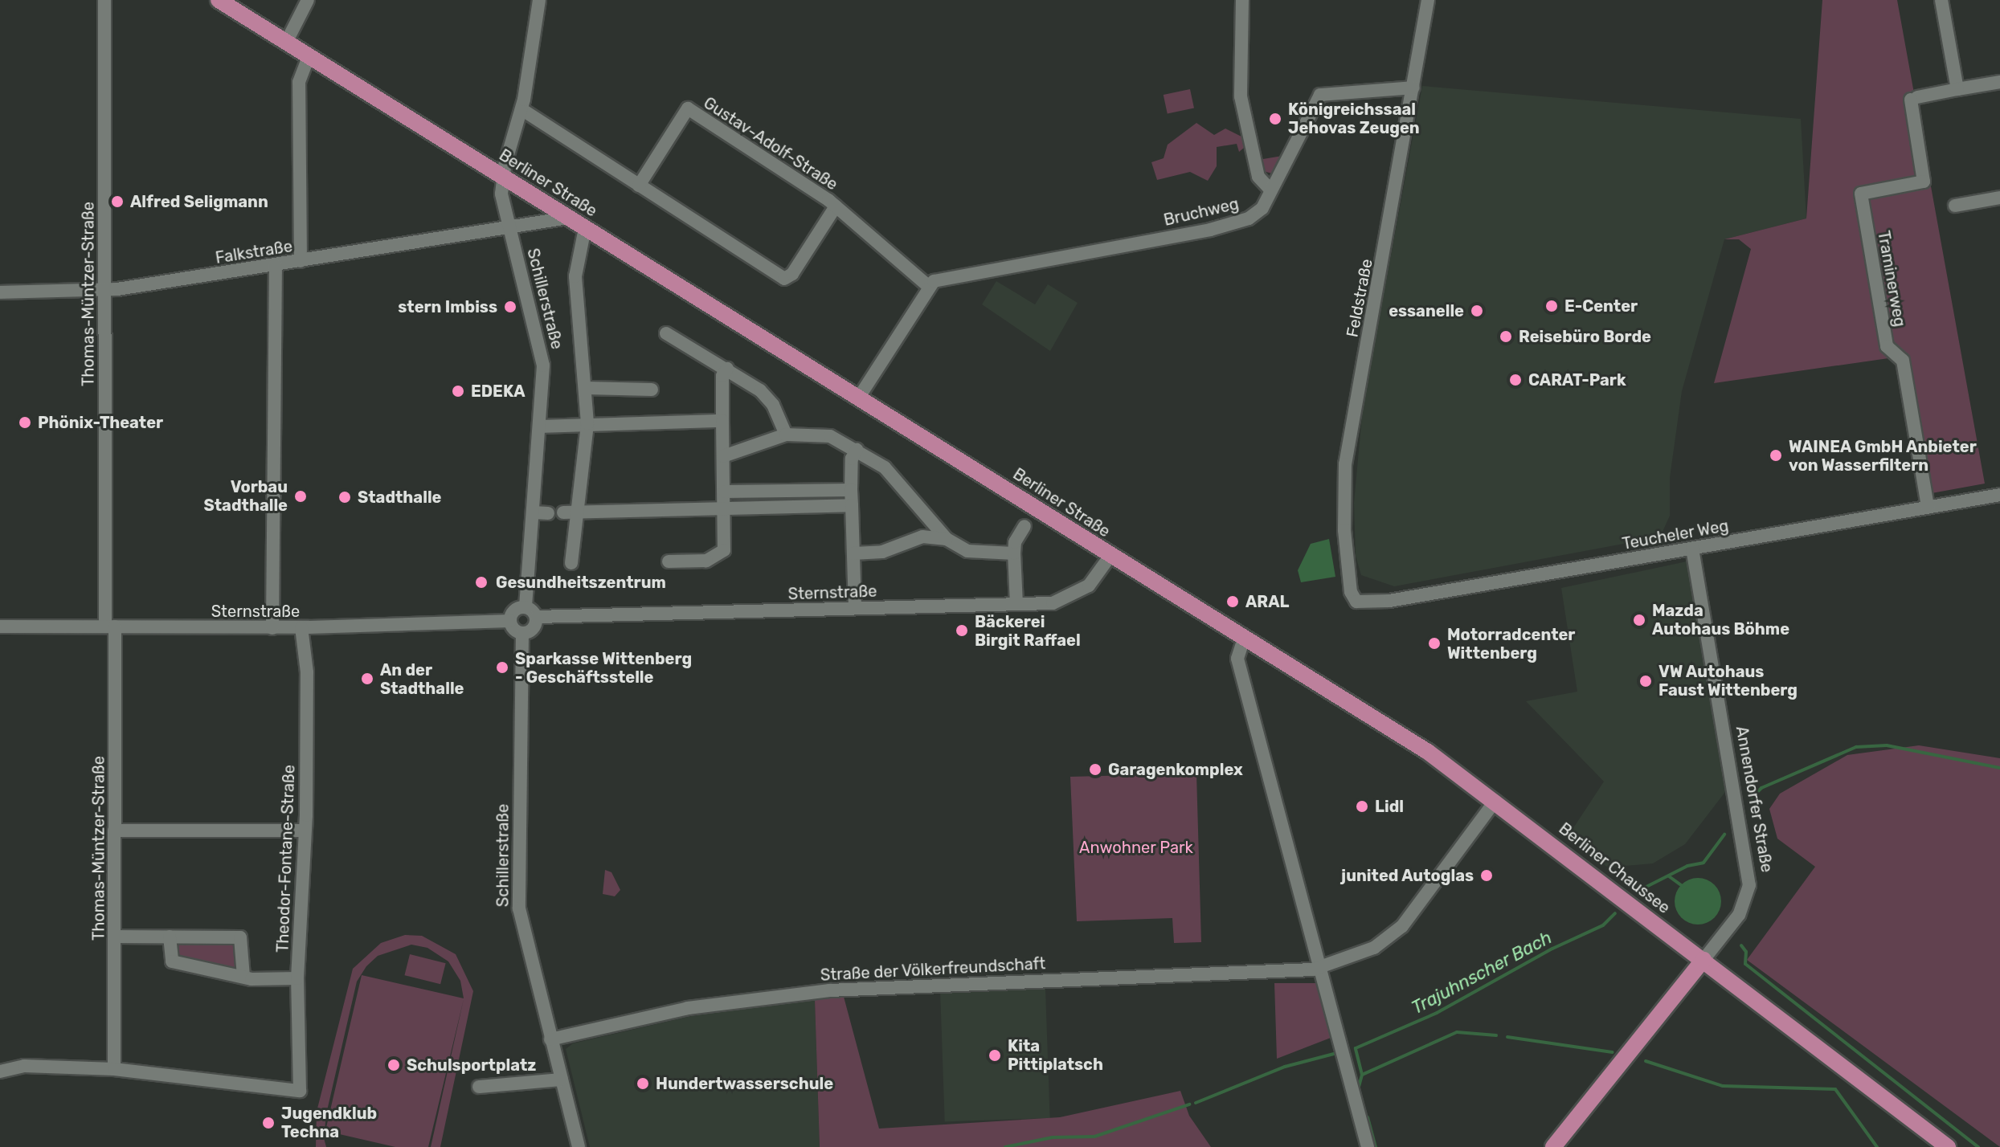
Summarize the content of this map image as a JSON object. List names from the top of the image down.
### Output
{
  "streets": {
    "main road": ["Berliner Straße", "Annendorfer Straße", "Berliner Chaussee"],
    "street": [
      "Gustav-Adolf-Straße",
      "Bruchweg",
      "Falkstraße",
      "Traminerweg",
      "Thomas-Müntzer-Straße",
      "Feldstraße",
      "Schillerstraße",
      "Teucheler Weg",
      "Sternstraße",
      "Theodor-Fontane-Straße",
      "Straße der Völkerfreundschaft"
    ]
  },
  "crossings": [
    ["Berliner Straße", "Schillerstraße"],
    ["Berliner Straße", "Sternstraße"],
    ["Berliner Straße", "Berliner Chaussee"],
    ["Bruchweg", "Feldstraße"],
    ["Falkstraße", "Thomas-Müntzer-Straße"],
    ["Falkstraße", "Schillerstraße"],
    ["Traminerweg", "Teucheler Weg"],
    ["Thomas-Müntzer-Straße", "Sternstraße"],
    ["Thomas-Müntzer-Straße", "Theodor-Fontane-Straße"],
    ["Feldstraße", "Teucheler Weg"],
    ["Schillerstraße", "Sternstraße"],
    ["Schillerstraße", "Straße der Völkerfreundschaft"],
    ["Teucheler Weg", "Annendorfer Straße"],
    ["Sternstraße", "Theodor-Fontane-Straße"],
    ["Annendorfer Straße", "Berliner Chaussee"],
    ["Berliner Chaussee", "Straße der Völkerfreundschaft"]
  ],
  "water": ["Trajuhnscher Bach"],
  "parks": ["Anwohner Park"],
  "places": [
    "Königreichssaal Jehovas Zeugen",
    "Alfred Seligmann",
    "E-Center",
    "stern Imbiss",
    "essanelle",
    "Reisebüro Borde",
    "CARAT-Park",
    "EDEKA",
    "Phönix-Theater",
    "WAINEA GmbH Anbieter von Wasserfiltern",
    "Vorbau Stadthalle",
    "Stadthalle",
    "Gesundheitszentrum",
    "ARAL",
    "Mazda Autohaus Böhme",
    "Bäckerei Birgit Raffael",
    "Motorradcenter Wittenberg",
    "Sparkasse Wittenberg - Geschäftsstelle",
    "An der Stadthalle",
    "VW Autohaus Faust Wittenberg",
    "Garagenkomplex",
    "Lidl",
    "junited Autoglas",
    "Kita Pittiplatsch",
    "Schulsportplatz",
    "Hundertwasserschule",
    "Jugendklub Techna"
  ]
}
